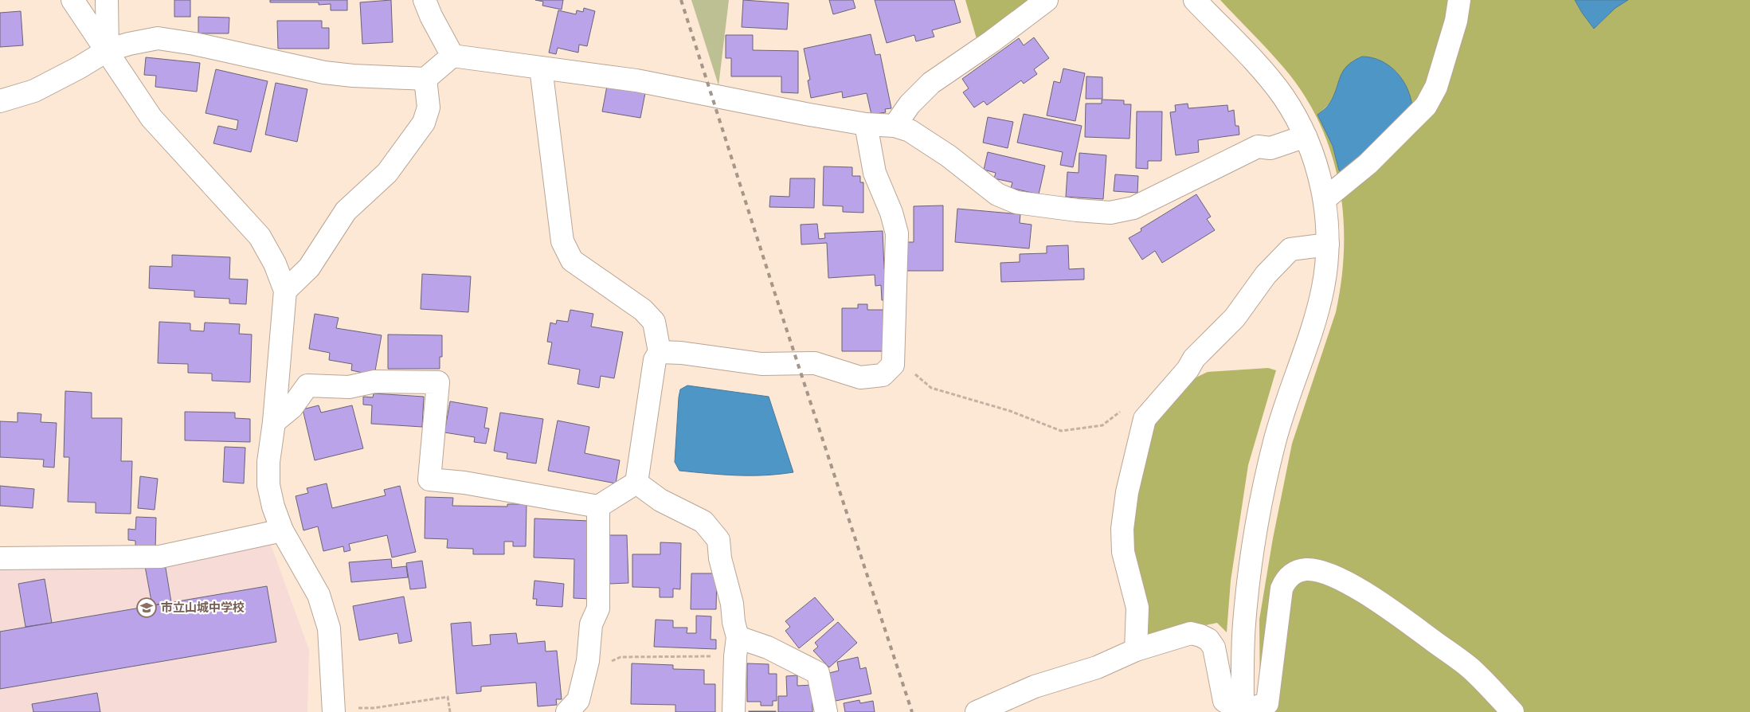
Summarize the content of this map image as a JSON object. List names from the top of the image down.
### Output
{
  "places": {
    "school or university": ["市立山城中学校"]
  }
}
